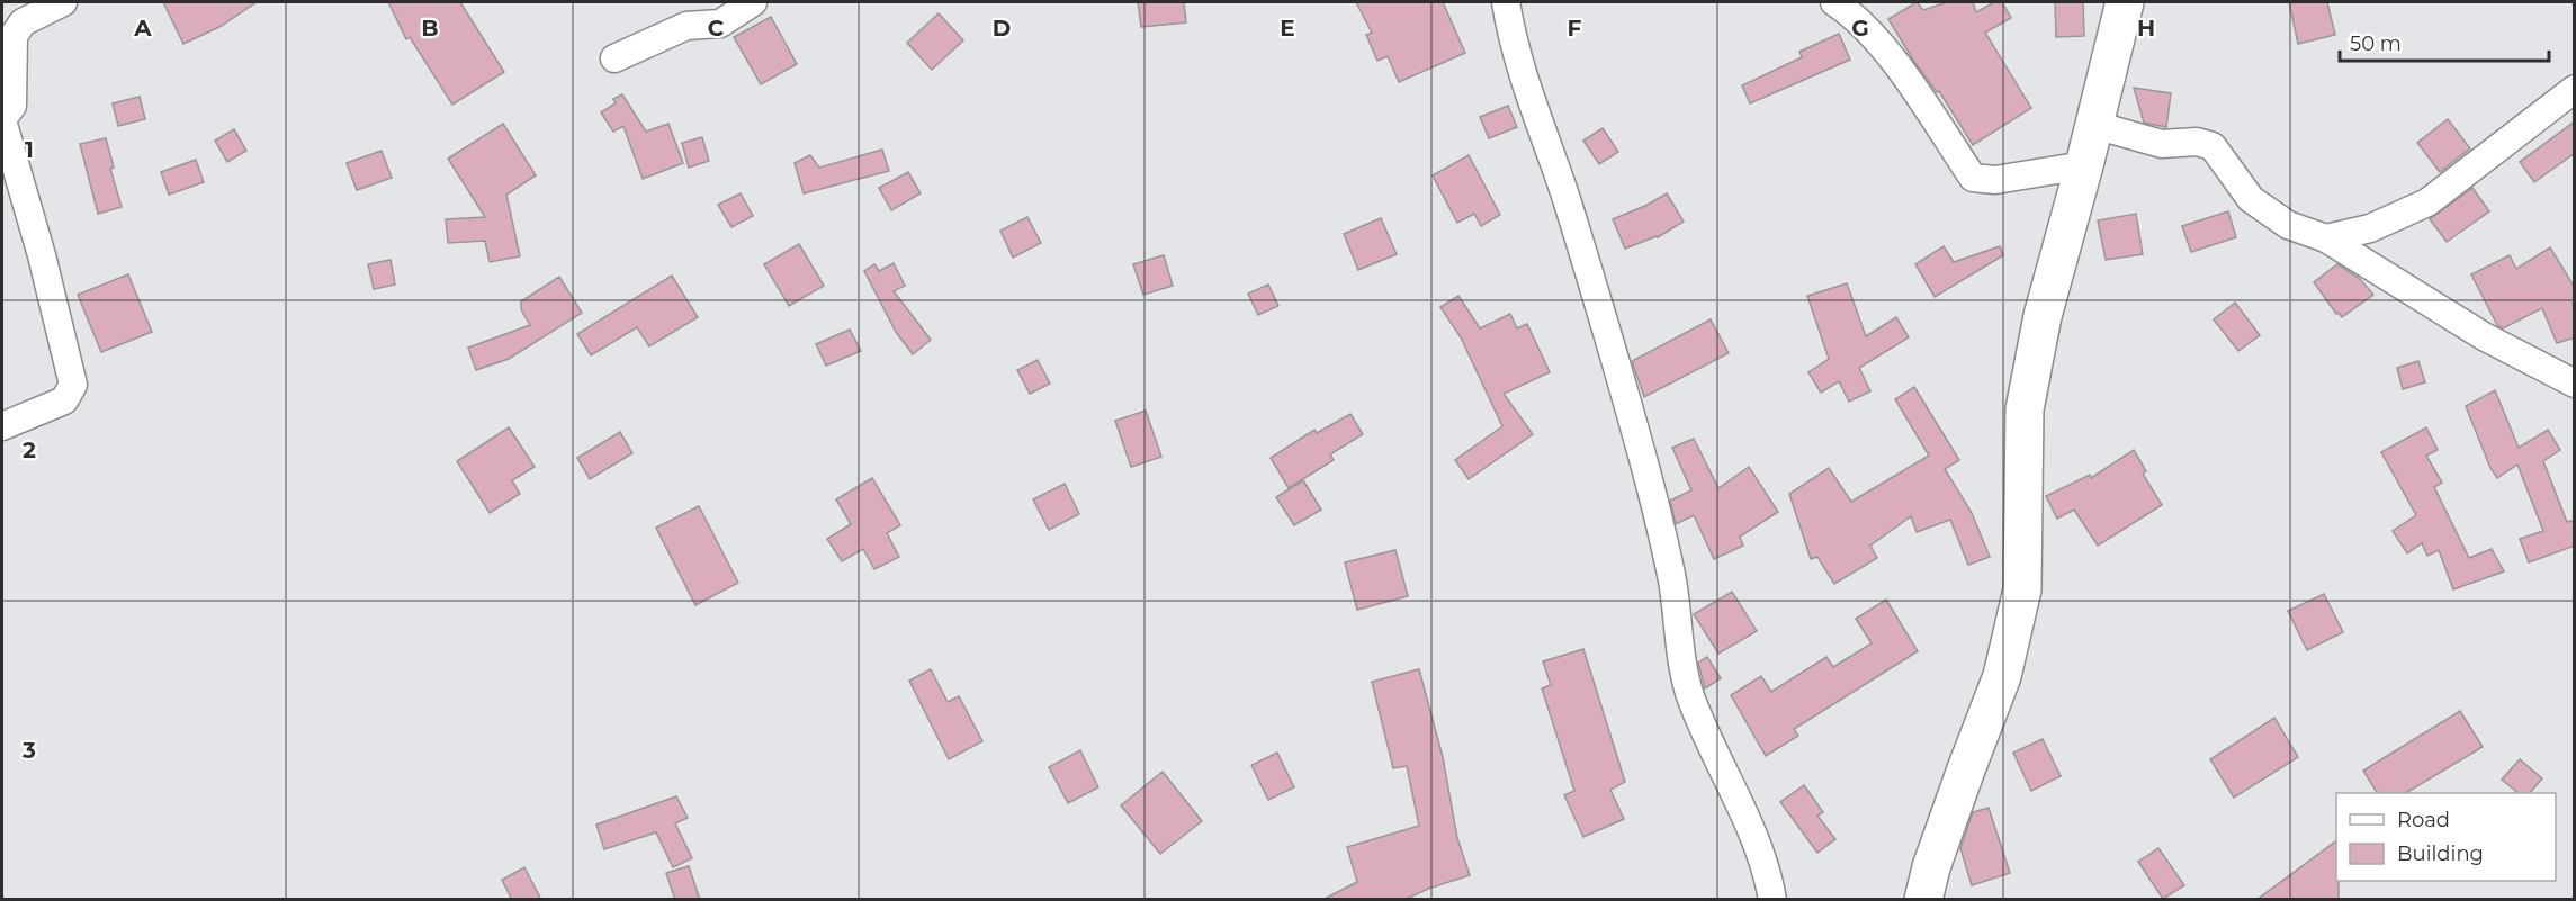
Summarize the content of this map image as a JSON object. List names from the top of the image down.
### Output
{
  "legend": ["Road", "Building"],
  "scale_bar": "50 m",
  "grid": {
    "columns": [
      "A",
      "B",
      "C",
      "D",
      "E",
      "F",
      "G",
      "H"
    ],
    "rows": ["1", "2", "3"]
  }
}
